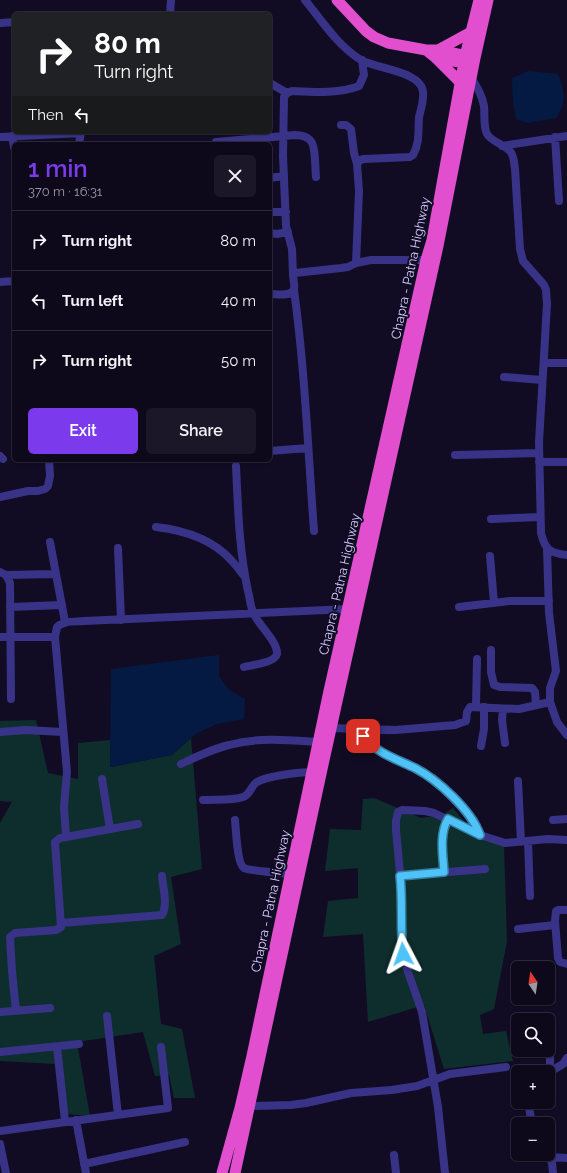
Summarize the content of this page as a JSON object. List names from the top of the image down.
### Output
{
  "streets": {
    "highway": ["Chapra - Patna Highway"]
  },
  "north": "top",
  "page": {
    "turn": ["80 m", "Turn right"],
    "then": "Then",
    "heading": ["1 min", "370 m · 16:31"],
    "list": [
      {
        "name": "Turn right",
        "value": "80 m"
      },
      {
        "name": "Turn left",
        "value": "40 m"
      },
      {
        "name": "Turn right",
        "value": "50 m"
      }
    ],
    "buttons": ["Exit", "Share"],
    "map_buttons": ["+", "−"]
  }
}
